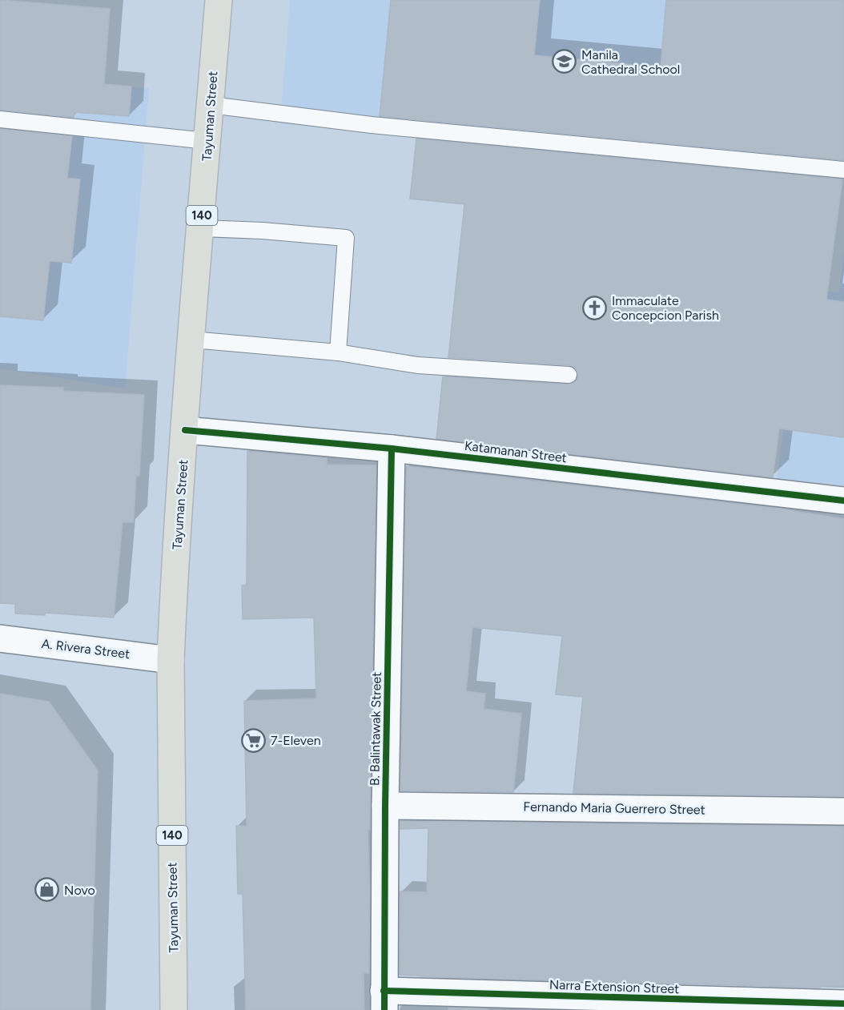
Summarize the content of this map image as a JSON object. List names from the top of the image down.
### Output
{
  "streets": {
    "main road": ["Tayuman Street", "140"],
    "street": [
      "Katamanan Street",
      "A. Rivera Street",
      "B. Balintawak Street",
      "Fernando Maria Guerrero Street",
      "Narra Extension Street"
    ]
  },
  "crossings": [
    ["Tayuman Street", "Katamanan Street"],
    ["Tayuman Street", "A. Rivera Street"],
    ["Katamanan Street", "B. Balintawak Street"],
    ["B. Balintawak Street", "Fernando Maria Guerrero Street"],
    ["B. Balintawak Street", "Narra Extension Street"]
  ],
  "places": {
    "school or university": ["Manila Cathedral School"],
    "church": ["Immaculate Concepcion Parish"],
    "supermarket": ["7-Eleven"],
    "shop": ["Novo"]
  }
}
